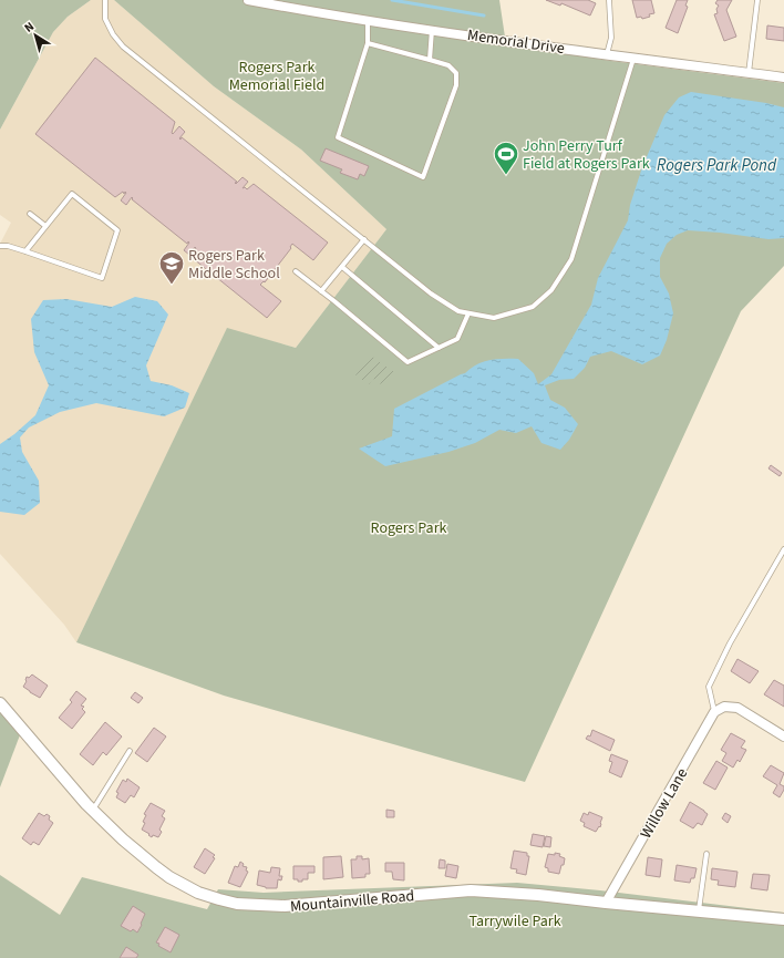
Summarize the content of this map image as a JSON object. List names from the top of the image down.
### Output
{
  "streets": {
    "street": ["Memorial Drive", "Willow Lane", "Mountainville Road"]
  },
  "crossings": [
    ["Willow Lane", "Mountainville Road"]
  ],
  "water": ["Rogers Park Pond"],
  "parks": ["Rogers Park Memorial Field", "Rogers Park", "Tarrywile Park"],
  "places": {
    "sports": ["John Perry Turf Field at Rogers Park"],
    "school or university": ["Rogers Park Middle School"]
  },
  "north": "top left"
}
